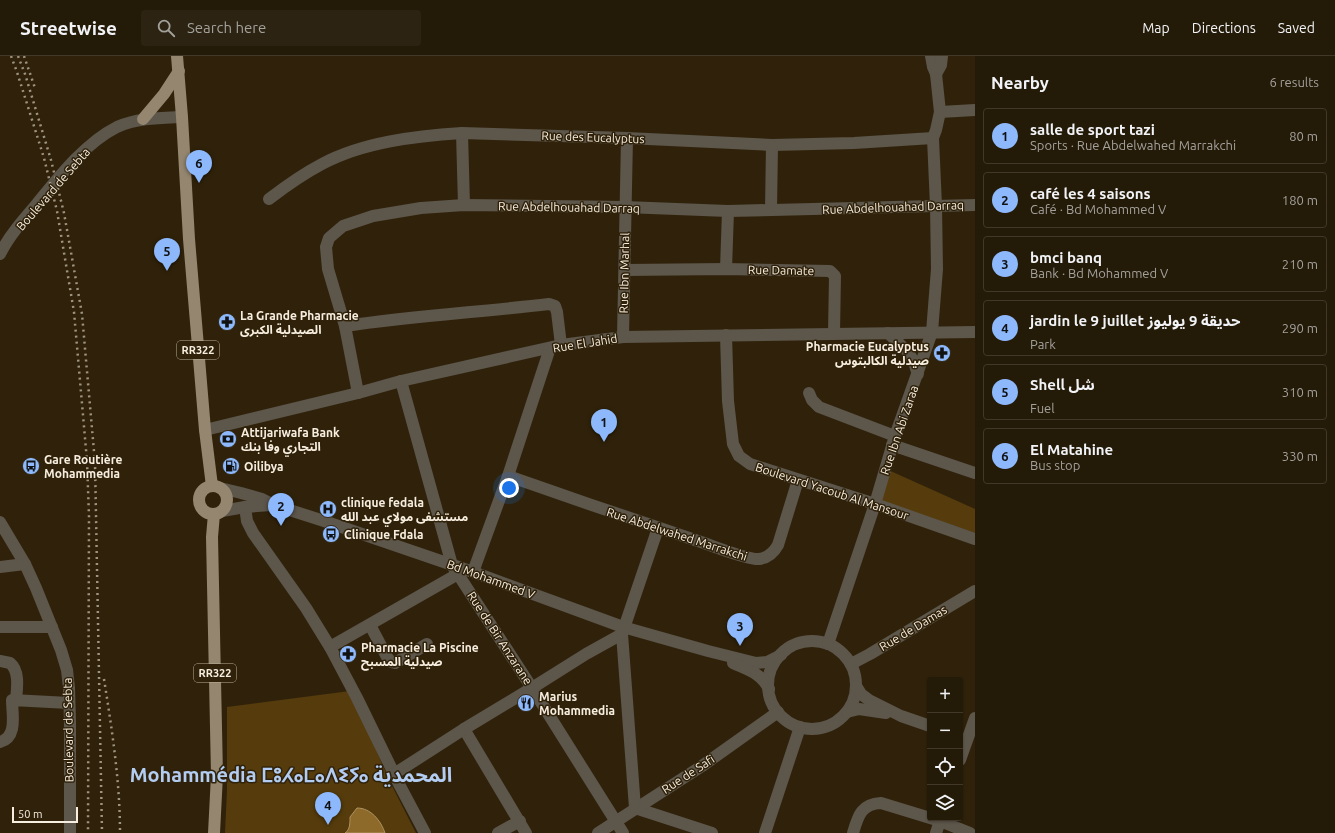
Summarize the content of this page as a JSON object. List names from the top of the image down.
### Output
{
  "streets": {
    "main road": ["RR322"],
    "street": [
      "Rue des Eucalyptus",
      "Boulevard de Sebta",
      "Rue Abdelhouahad Darraq",
      "Rue Damate",
      "Rue Ibn Marhal",
      "Rue El Jahid",
      "Rue Ibn Abi Zaraa",
      "Boulevard Yacoub Al Mansour",
      "Rue Abdelwahed Marrakchi",
      "Bd Mohammed V",
      "Rue de Damas",
      "Rue de Bir Anzarane",
      "Rue de Safi"
    ]
  },
  "crossings": [
    ["Rue des Eucalyptus", "Rue Ibn Marhal"],
    ["Rue des Eucalyptus", "Rue Ibn Abi Zaraa"],
    ["Boulevard de Sebta", "RR322"],
    ["Rue Abdelhouahad Darraq", "Rue Ibn Marhal"],
    ["Rue Abdelhouahad Darraq", "Rue El Jahid"],
    ["Rue Abdelhouahad Darraq", "Rue Ibn Abi Zaraa"],
    ["Rue Damate", "Rue El Jahid"],
    ["Rue Ibn Marhal", "Rue El Jahid"],
    ["Rue El Jahid", "RR322"],
    ["Rue El Jahid", "Rue Ibn Abi Zaraa"],
    ["Rue El Jahid", "Boulevard Yacoub Al Mansour"],
    ["Rue El Jahid", "Rue de Bir Anzarane"],
    ["RR322", "Bd Mohammed V"],
    ["Rue Ibn Abi Zaraa", "Boulevard Yacoub Al Mansour"],
    ["Rue Ibn Abi Zaraa", "Bd Mohammed V"],
    ["Rue Ibn Abi Zaraa", "Rue de Damas"],
    ["Rue Ibn Abi Zaraa", "Rue de Safi"],
    ["Boulevard Yacoub Al Mansour", "Rue Abdelwahed Marrakchi"],
    ["Bd Mohammed V", "Rue de Damas"],
    ["Bd Mohammed V", "Rue de Bir Anzarane"],
    ["Bd Mohammed V", "Rue de Safi"],
    ["Rue de Damas", "Rue de Safi"],
    ["Rue de Bir Anzarane", "Rue de Safi"]
  ],
  "districts": ["Mohammédia ⵎⵓⵃⴰⵎⴰⴷⵉⵢⴰ المحمدية"],
  "places": {
    "pharmacy": ["La Grande Pharmacie الصيدلية الكبرى", "Pharmacie Eucalyptus صيدلية الكالبتوس", "Pharmacie La Piscine صيدلية المسبح"],
    "bank": ["Attijariwafa Bank التجاري وفا بنك"],
    "bus stop": ["Gare Routière Mohammedia", "Clinique Fdala"],
    "fuel station": ["Oilibya"],
    "hospital": ["clinique fedala مستشفى مولاي عبد الله"],
    "restaurant": ["Marius Mohammedia"]
  },
  "scale_bar": "50 m",
  "page": {
    "header": "Streetwise",
    "search": "Search here",
    "nav": ["Map", "Directions", "Saved"],
    "heading": ["Nearby", "6 results"],
    "list": [
      {
        "mark": "1",
        "name": "salle de sport tazi",
        "note": "Sports · Rue Abdelwahed Marrakchi",
        "value": "80 m"
      },
      {
        "mark": "2",
        "name": "café les 4 saisons",
        "note": "Café · Bd Mohammed V",
        "value": "180 m"
      },
      {
        "mark": "3",
        "name": "bmci banq",
        "note": "Bank · Bd Mohammed V",
        "value": "210 m"
      },
      {
        "mark": "4",
        "name": "jardin le 9 juillet حديقة 9 يوليوز",
        "note": "Park",
        "value": "290 m"
      },
      {
        "mark": "5",
        "name": "Shell شل",
        "note": "Fuel",
        "value": "310 m"
      },
      {
        "mark": "6",
        "name": "El Matahine",
        "note": "Bus stop",
        "value": "330 m"
      }
    ],
    "pins": [
      "6",
      "5",
      "1",
      "2",
      "3",
      "4"
    ],
    "map_buttons": ["+", "−"],
    "scale": "50 m"
  }
}
